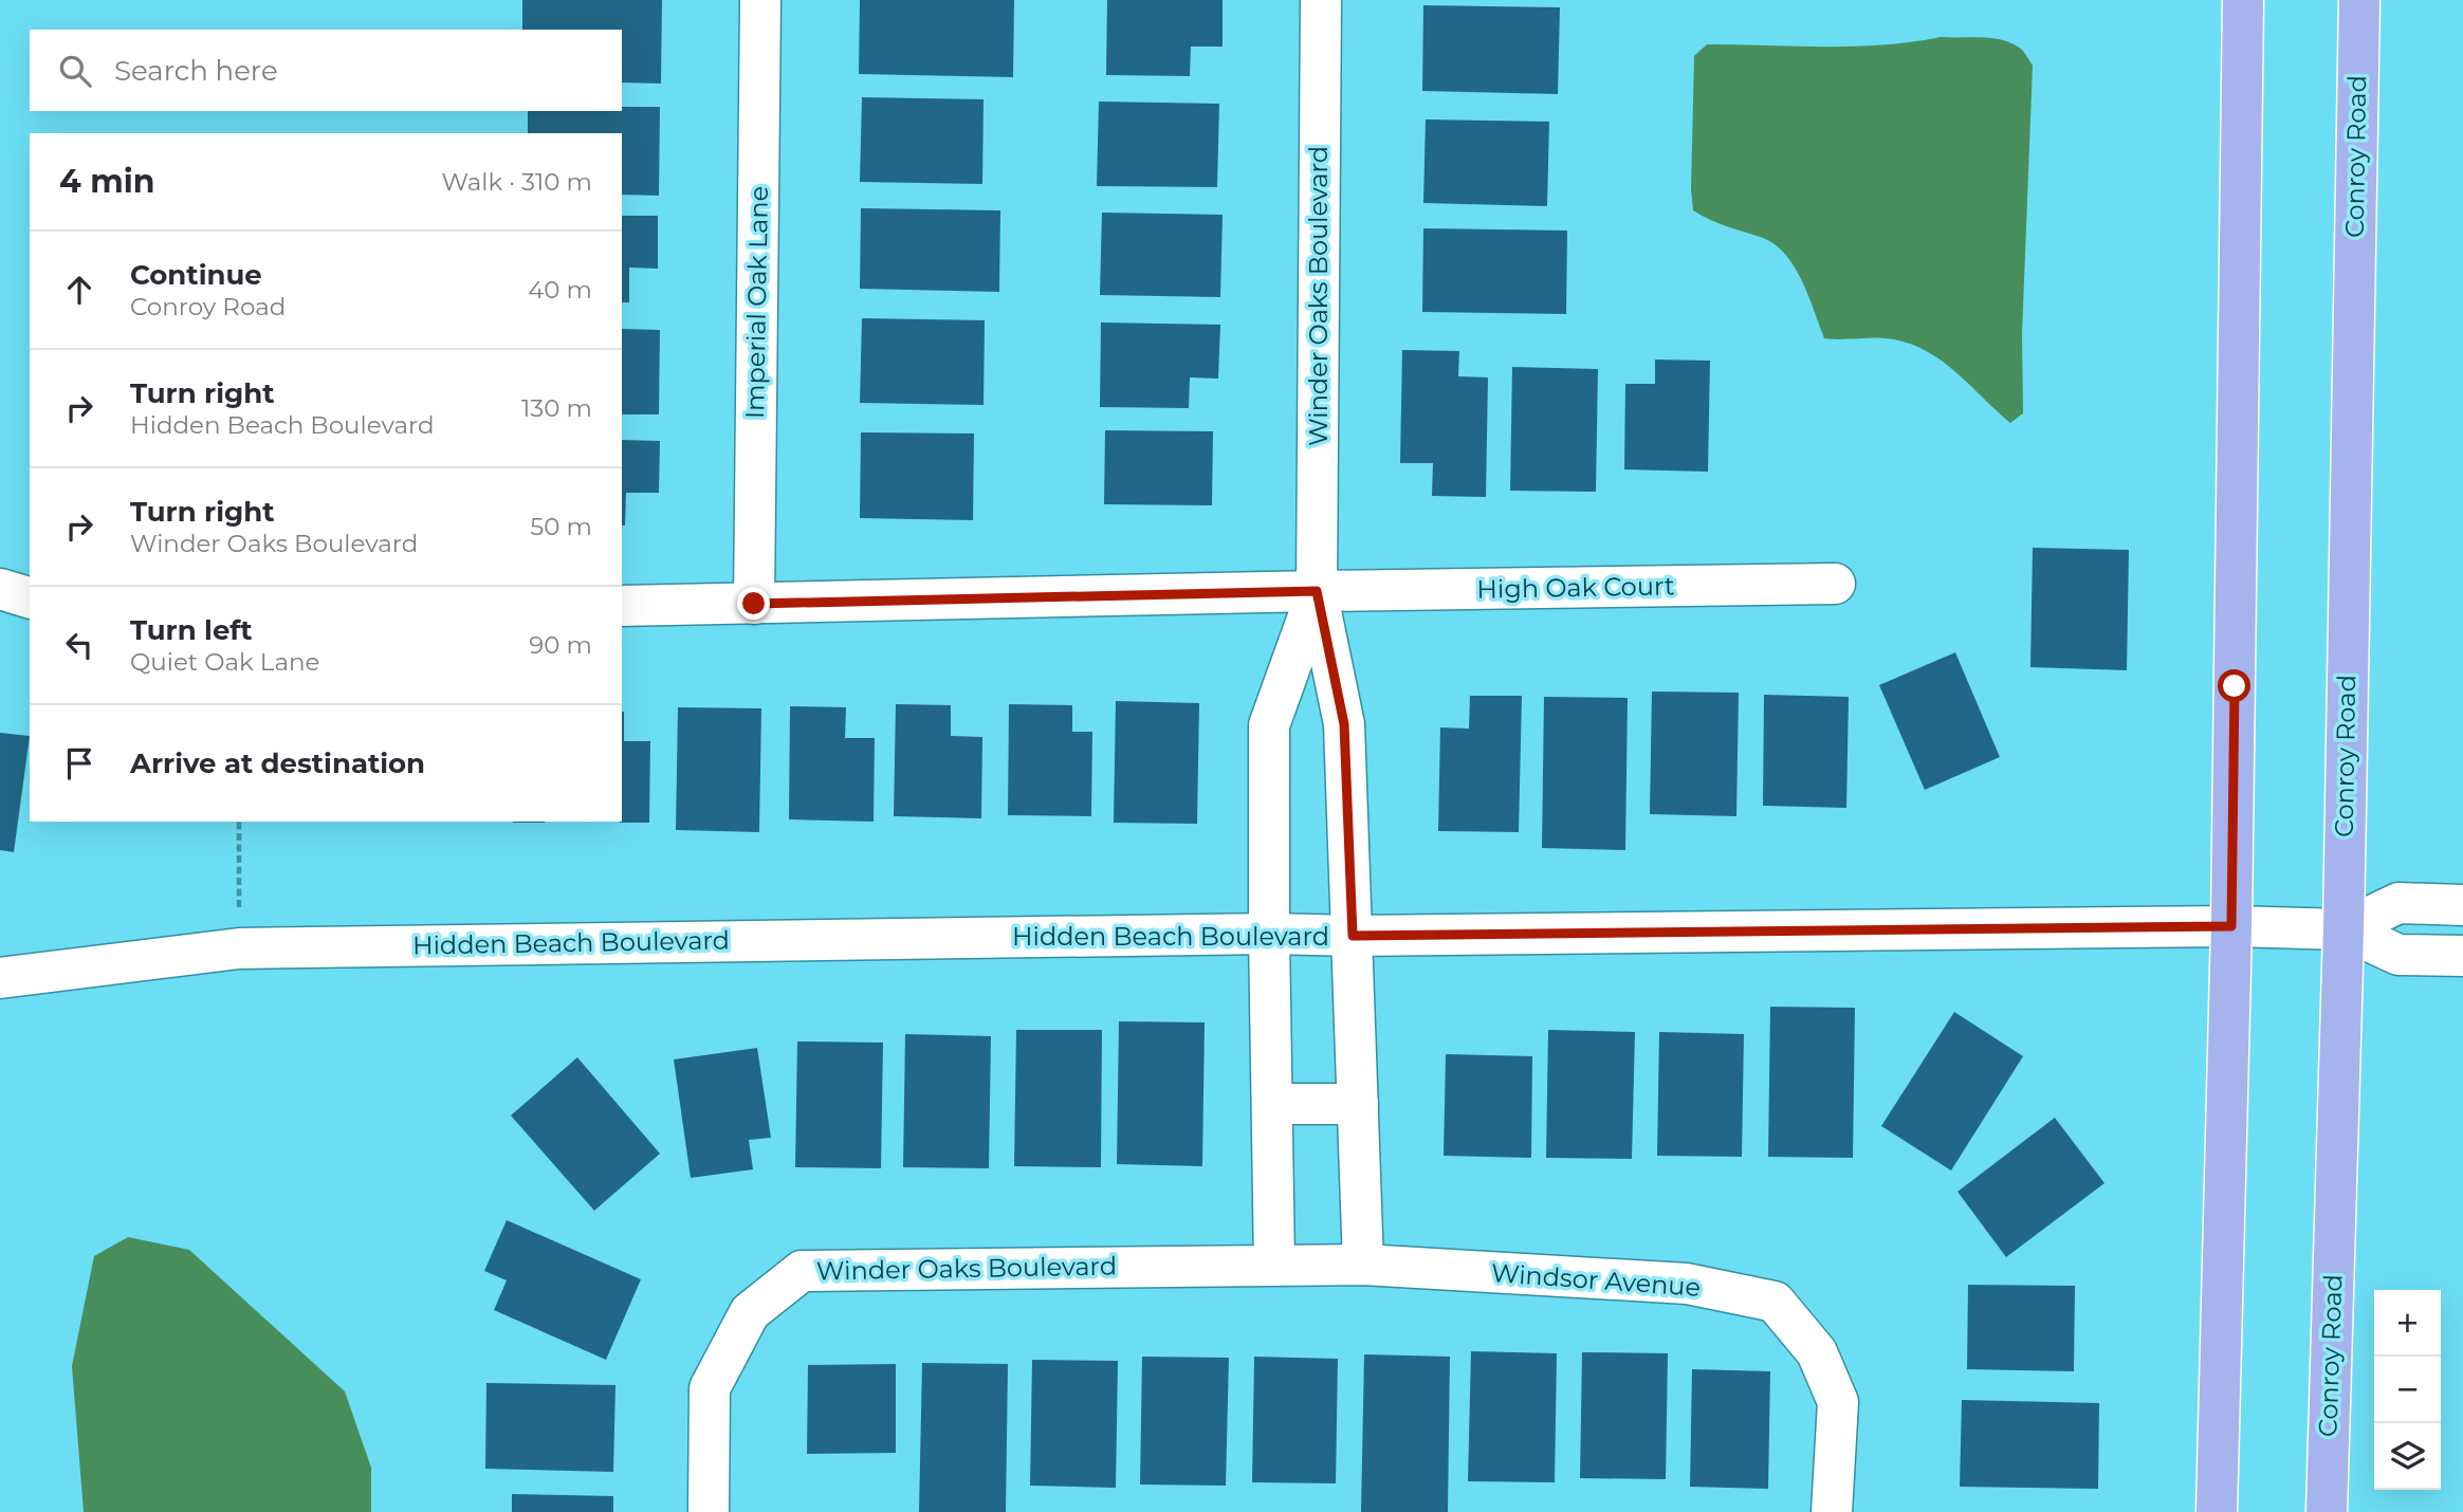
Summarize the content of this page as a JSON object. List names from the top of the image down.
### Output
{
  "streets": {
    "main road": ["Conroy Road"],
    "street": [
      "Winder Oaks Boulevard",
      "Imperial Oak Lane",
      "High Oak Court",
      "Hidden Beach Boulevard",
      "Windsor Avenue"
    ]
  },
  "crossings": [
    ["Conroy Road", "Hidden Beach Boulevard"],
    ["Winder Oaks Boulevard", "High Oak Court"],
    ["Winder Oaks Boulevard", "Hidden Beach Boulevard"],
    ["Winder Oaks Boulevard", "Windsor Avenue"],
    ["Imperial Oak Lane", "High Oak Court"]
  ],
  "page": {
    "search": "Search here",
    "heading": ["4 min", "Walk · 310 m"],
    "list": [
      ["Continue", "Conroy Road", "40 m"],
      ["Turn right", "Hidden Beach Boulevard", "130 m"],
      ["Turn right", "Winder Oaks Boulevard", "50 m"],
      ["Turn left", "Quiet Oak Lane", "90 m"],
      "Arrive at destination"
    ],
    "map_buttons": ["+", "−"]
  }
}
